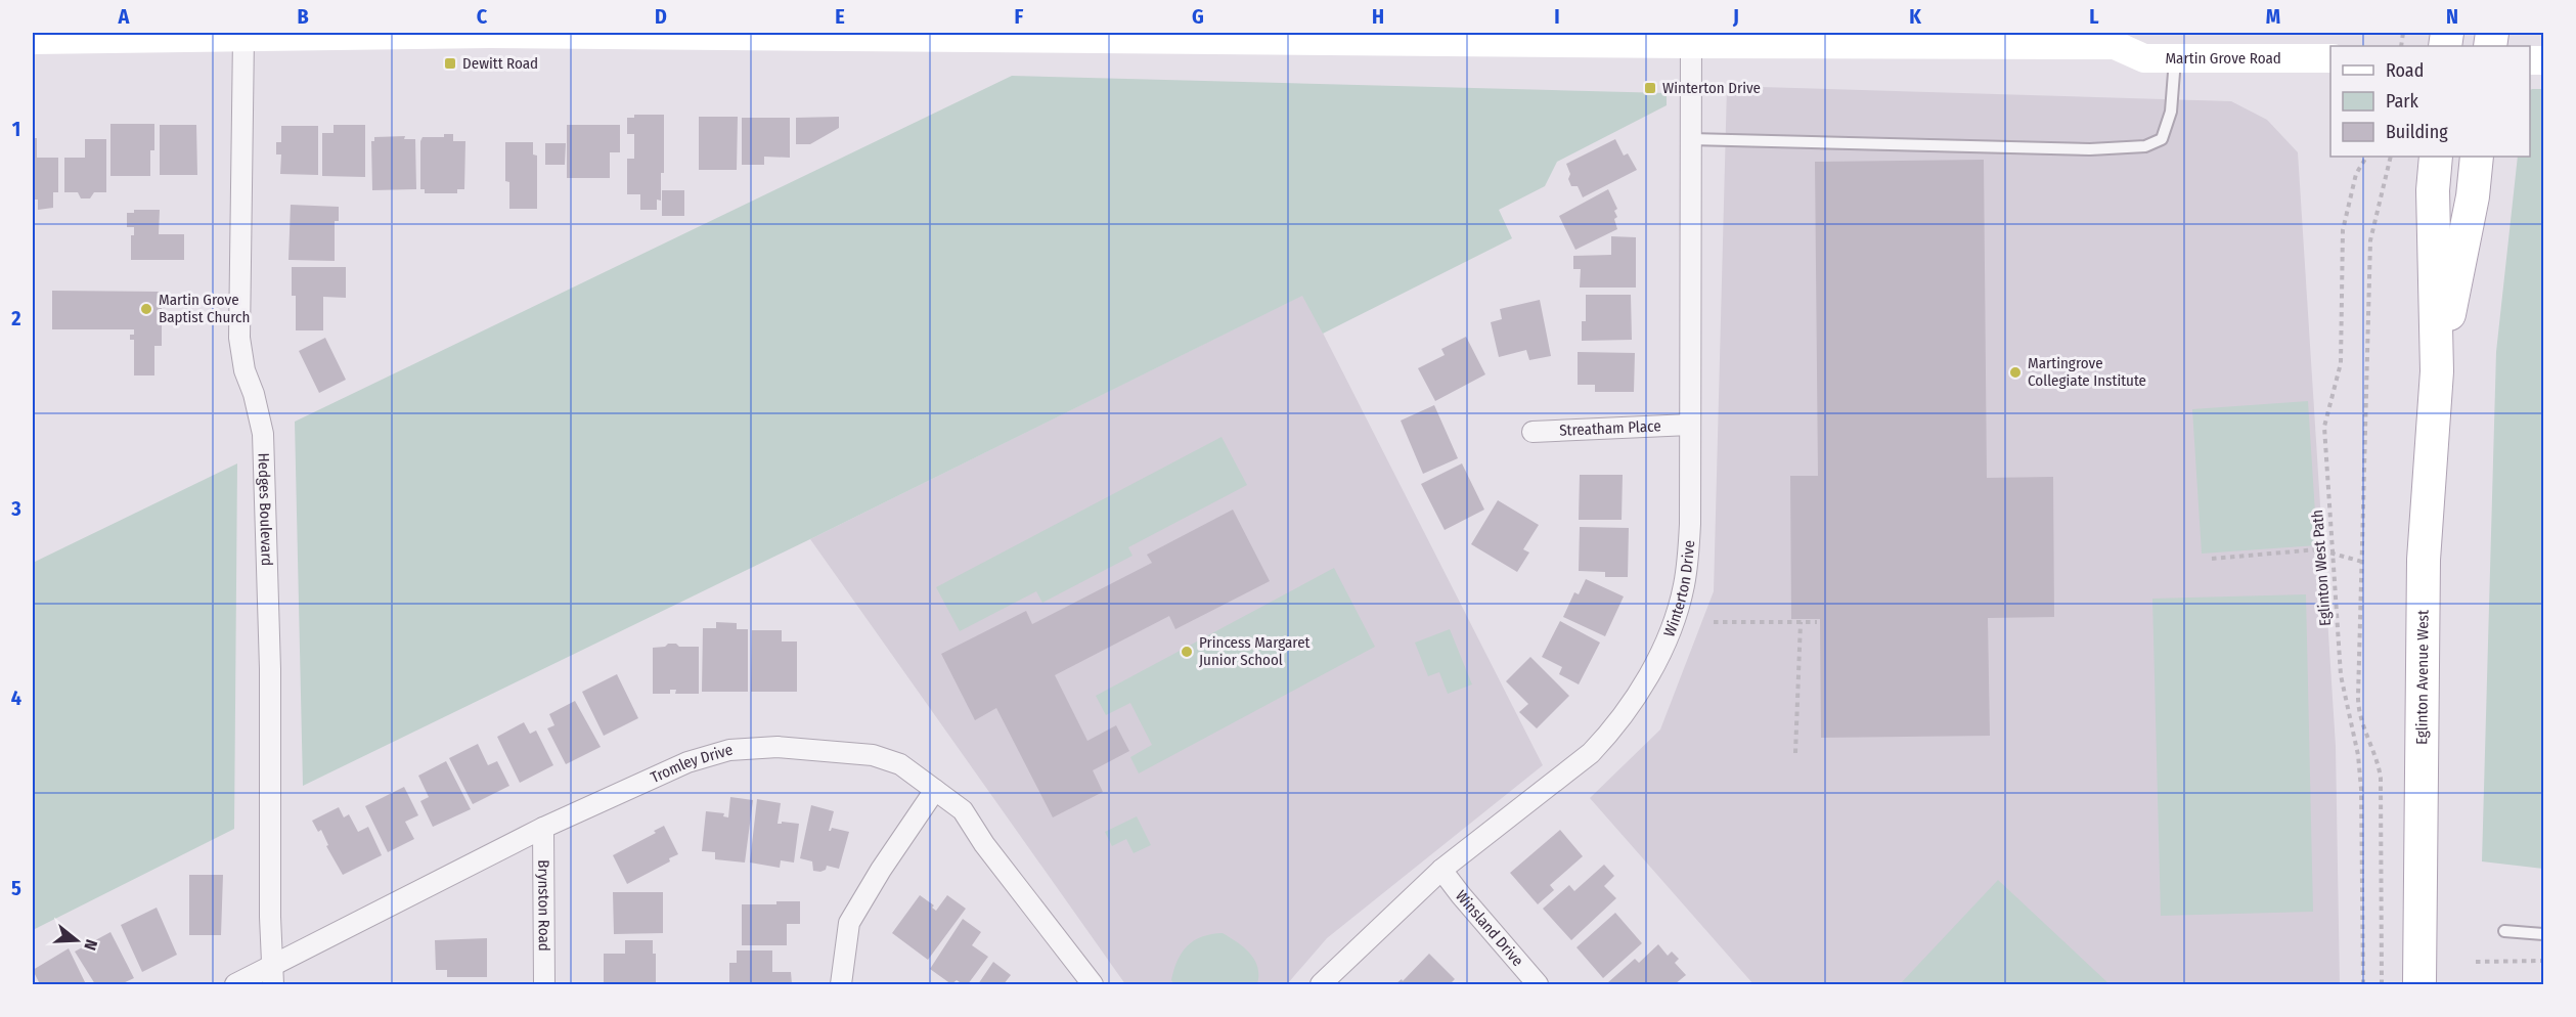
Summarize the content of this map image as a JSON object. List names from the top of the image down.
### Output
{
  "streets": {
    "main road": ["Martin Grove Road", "Eglinton Avenue West"],
    "street": [
      "Streatham Place",
      "Hedges Boulevard",
      "Winterton Drive",
      "Tromley Drive",
      "Brynston Road",
      "Winsland Drive"
    ],
    "path": ["Eglinton West Path"]
  },
  "crossings": [
    ["Martin Grove Road", "Hedges Boulevard"],
    ["Martin Grove Road", "Winterton Drive"],
    ["Streatham Place", "Winterton Drive"],
    ["Hedges Boulevard", "Tromley Drive"],
    ["Winterton Drive", "Winsland Drive"],
    ["Tromley Drive", "Brynston Road"]
  ],
  "places": {
    "transit": ["Dewitt Road", "Winterton Drive"],
    "other": ["Martin Grove Baptist Church", "Martingrove Collegiate Institute", "Princess Margaret Junior School"]
  },
  "legend": ["Road", "Park", "Building"],
  "north": "right",
  "grid": {
    "columns": [
      "A",
      "B",
      "C",
      "D",
      "E",
      "F",
      "G",
      "H",
      "I",
      "J",
      "K",
      "L",
      "M",
      "N"
    ],
    "rows": [
      "1",
      "2",
      "3",
      "4",
      "5"
    ]
  }
}
